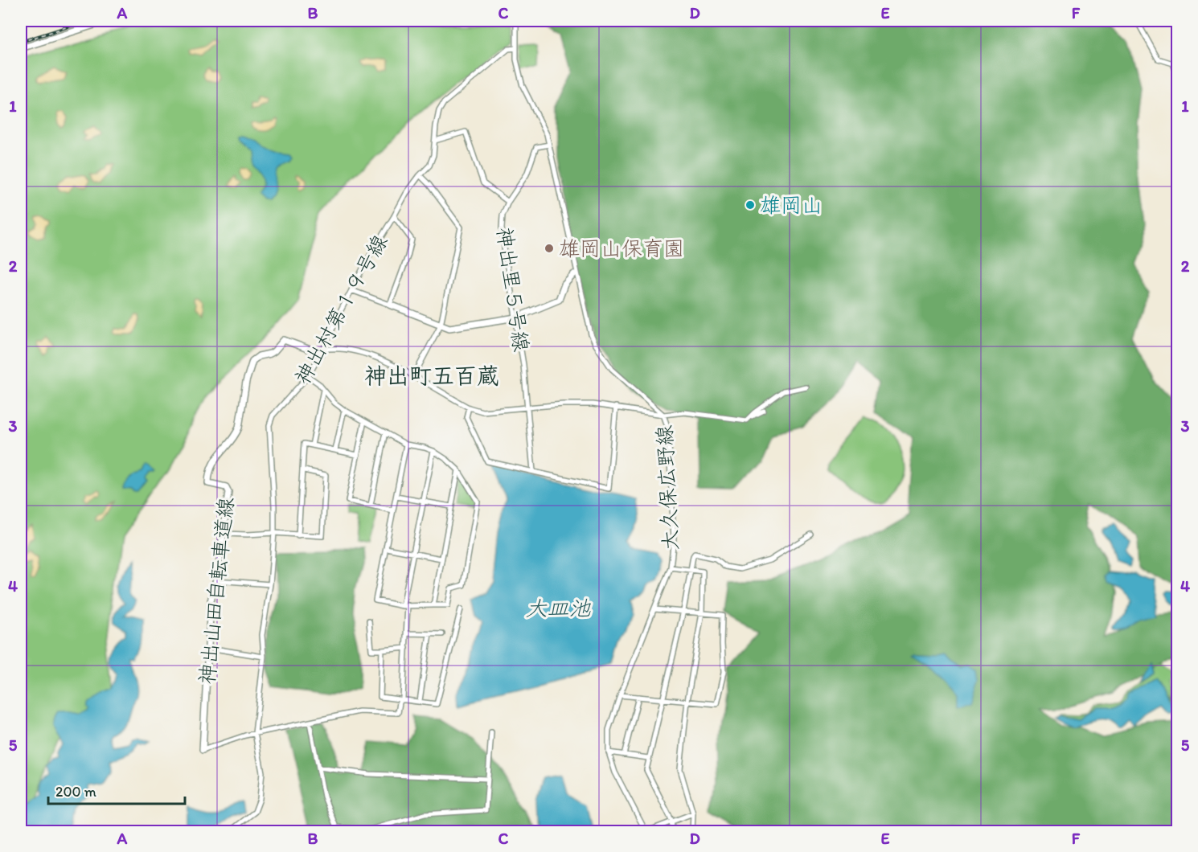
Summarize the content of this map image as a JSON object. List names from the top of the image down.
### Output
{
  "streets": {
    "main road": ["神出山田自転車道線"],
    "street": ["神出里５号線", "神出村第１９号線", "大久保広野線"]
  },
  "crossings": [
    ["神出里５号線", "神出村第１９号線"],
    ["神出村第１９号線", "大久保広野線"],
    ["神出村第１９号線", "神出山田自転車道線"]
  ],
  "districts": ["神出町五百蔵"],
  "water": ["大皿池"],
  "places": ["雄岡山", "雄岡山保育園"],
  "scale_bar": "200 m",
  "grid": {
    "columns": [
      "A",
      "B",
      "C",
      "D",
      "E",
      "F"
    ],
    "rows": [
      "1",
      "2",
      "3",
      "4",
      "5"
    ]
  }
}
